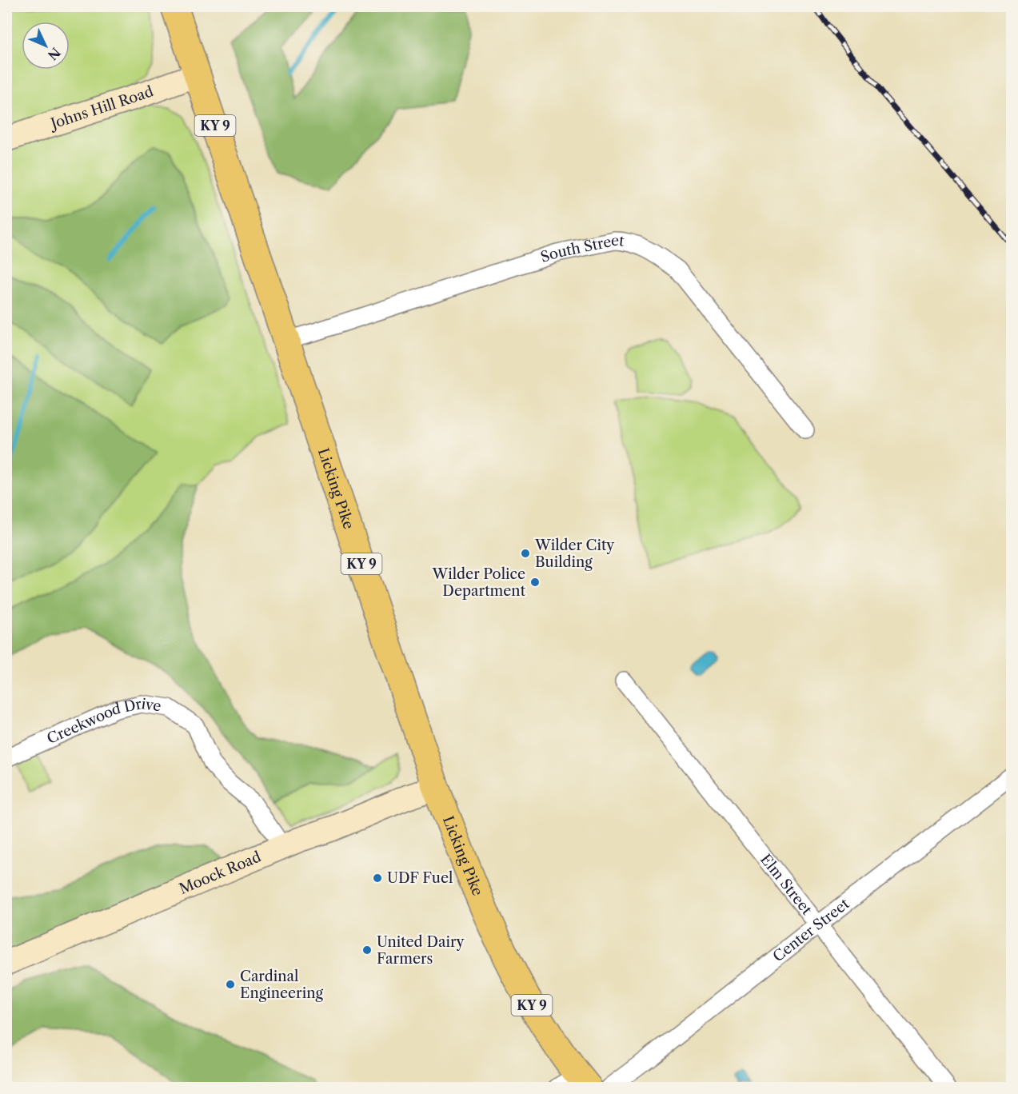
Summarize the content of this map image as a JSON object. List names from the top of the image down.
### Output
{
  "streets": {
    "main road": [
      "Johns Hill Road",
      "KY 9",
      "Licking Pike",
      "Moock Road"
    ],
    "street": [
      "South Street",
      "Creekwood Drive",
      "Elm Street",
      "Center Street"
    ]
  },
  "crossings": [
    ["Johns Hill Road", "Licking Pike"],
    ["South Street", "Licking Pike"],
    ["Licking Pike", "Moock Road"],
    ["Creekwood Drive", "Moock Road"],
    ["Elm Street", "Center Street"]
  ],
  "places": [
    "Wilder City Building",
    "Wilder Police Department",
    "UDF Fuel",
    "United Dairy Farmers",
    "Cardinal Engineering"
  ],
  "north": "bottom right"
}
